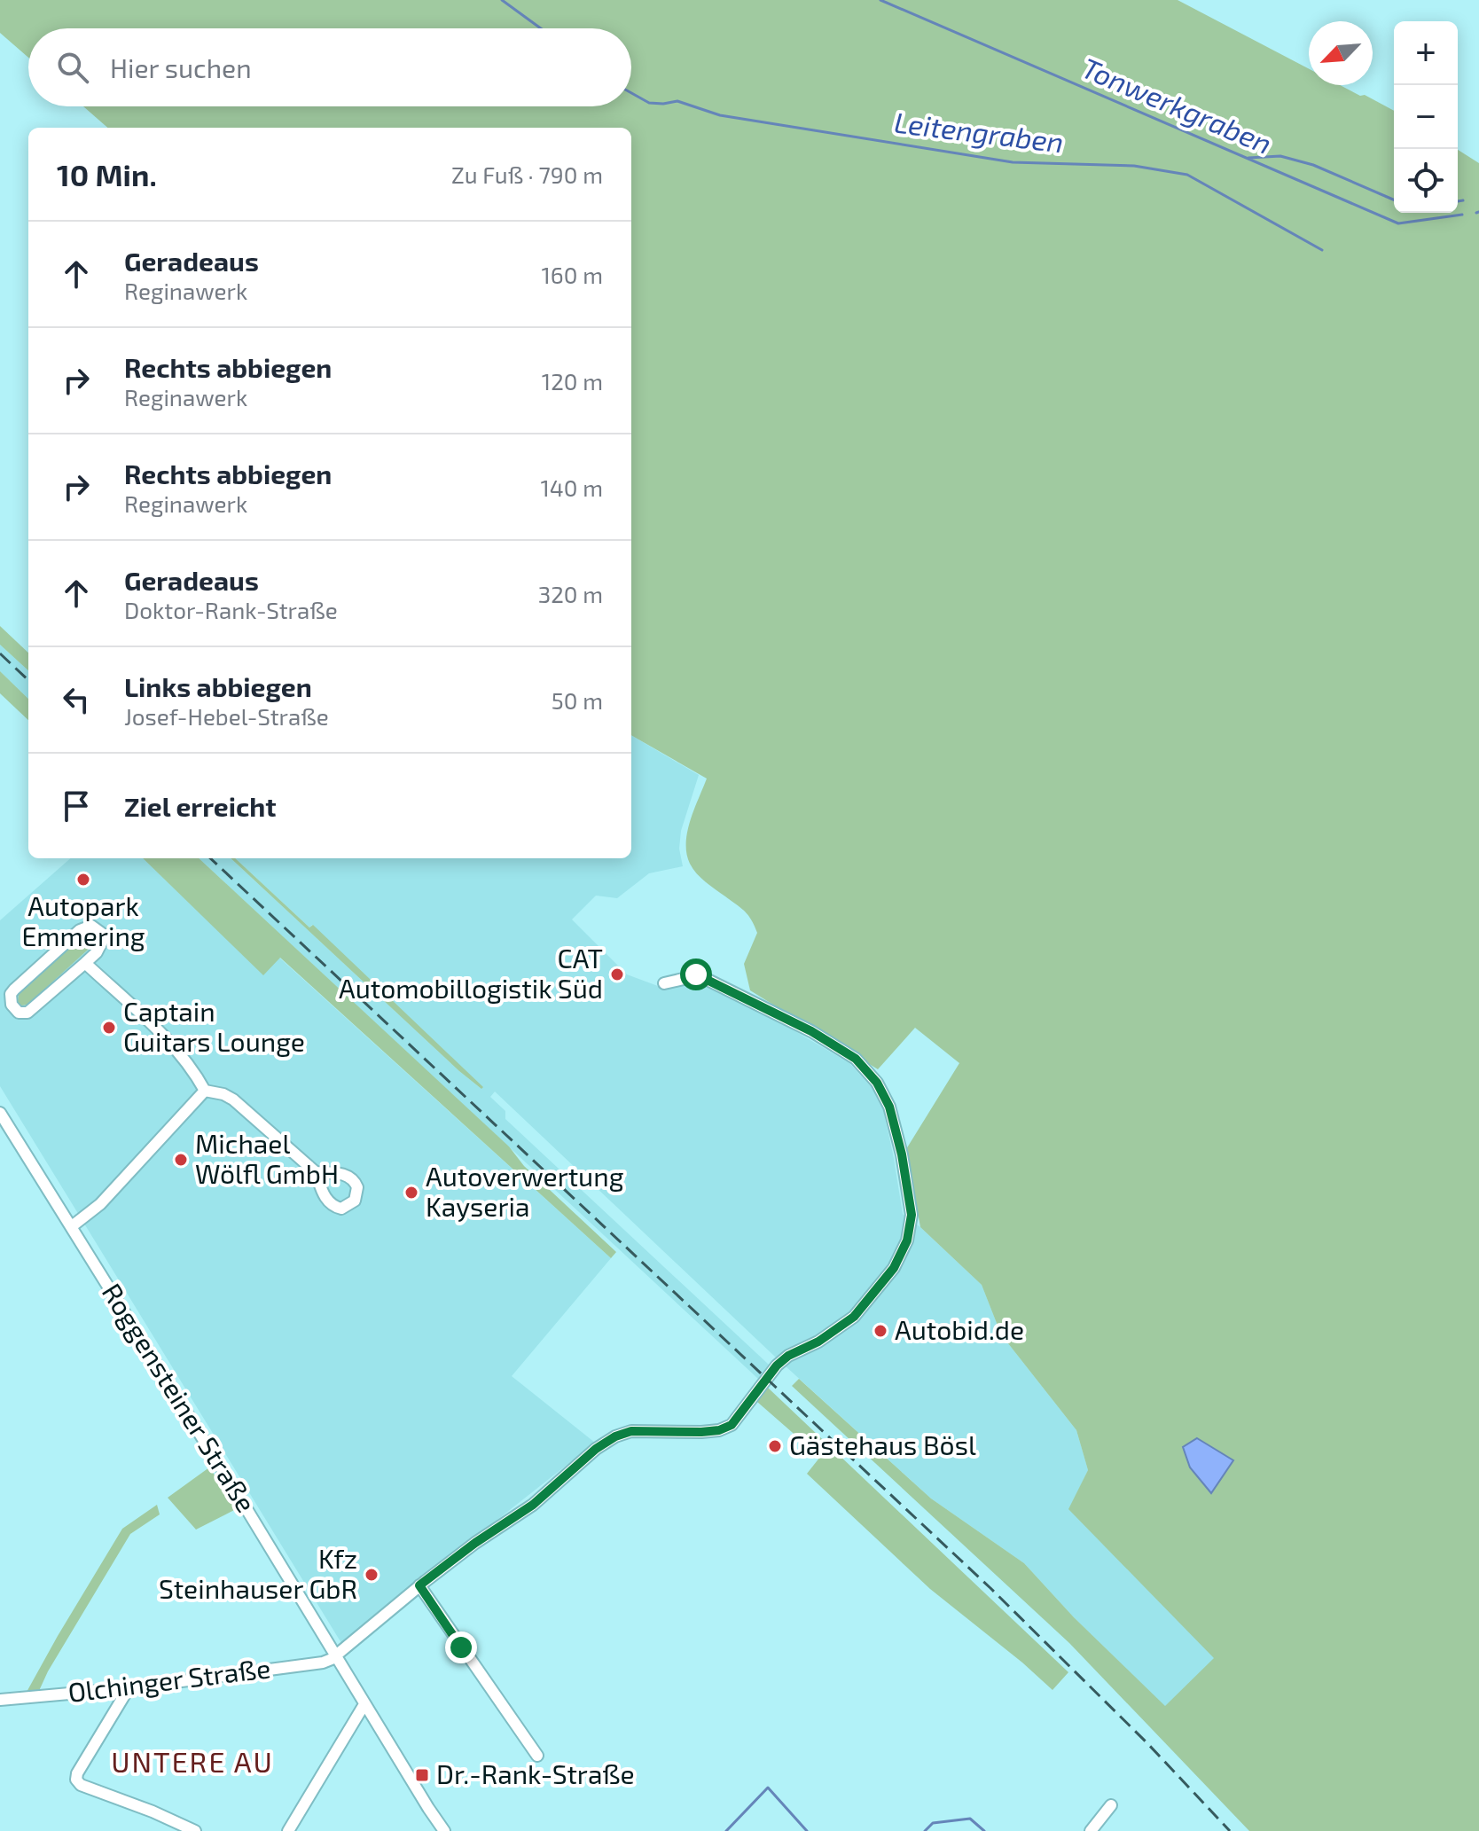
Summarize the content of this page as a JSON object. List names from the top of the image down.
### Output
{
  "streets": {
    "street": ["Roggensteiner Straße", "Olchinger Straße"]
  },
  "crossings": [
    ["Roggensteiner Straße", "Olchinger Straße"]
  ],
  "districts": ["UNTERE AU"],
  "water": ["Tonwerkgraben", "Leitengraben"],
  "places": {
    "other": [
      "Autopark Emmering",
      "CAT Automobillogistik Süd",
      "Captain Guitars Lounge",
      "Michael Wölfl GmbH",
      "Autoverwertung Kayseria",
      "Autobid.de",
      "Gästehaus Bösl",
      "Kfz Steinhauser GbR"
    ],
    "transit": ["Dr.-Rank-Straße"]
  },
  "north": "bottom left",
  "page": {
    "map_buttons": ["+", "−"],
    "search": "Hier suchen",
    "heading": ["10 Min.", "Zu Fuß · 790 m"],
    "list": [
      ["Geradeaus", "Reginawerk", "160 m"],
      ["Rechts abbiegen", "Reginawerk", "120 m"],
      ["Rechts abbiegen", "Reginawerk", "140 m"],
      ["Geradeaus", "Doktor-Rank-Straße", "320 m"],
      ["Links abbiegen", "Josef-Hebel-Straße", "50 m"],
      "Ziel erreicht"
    ]
  }
}
